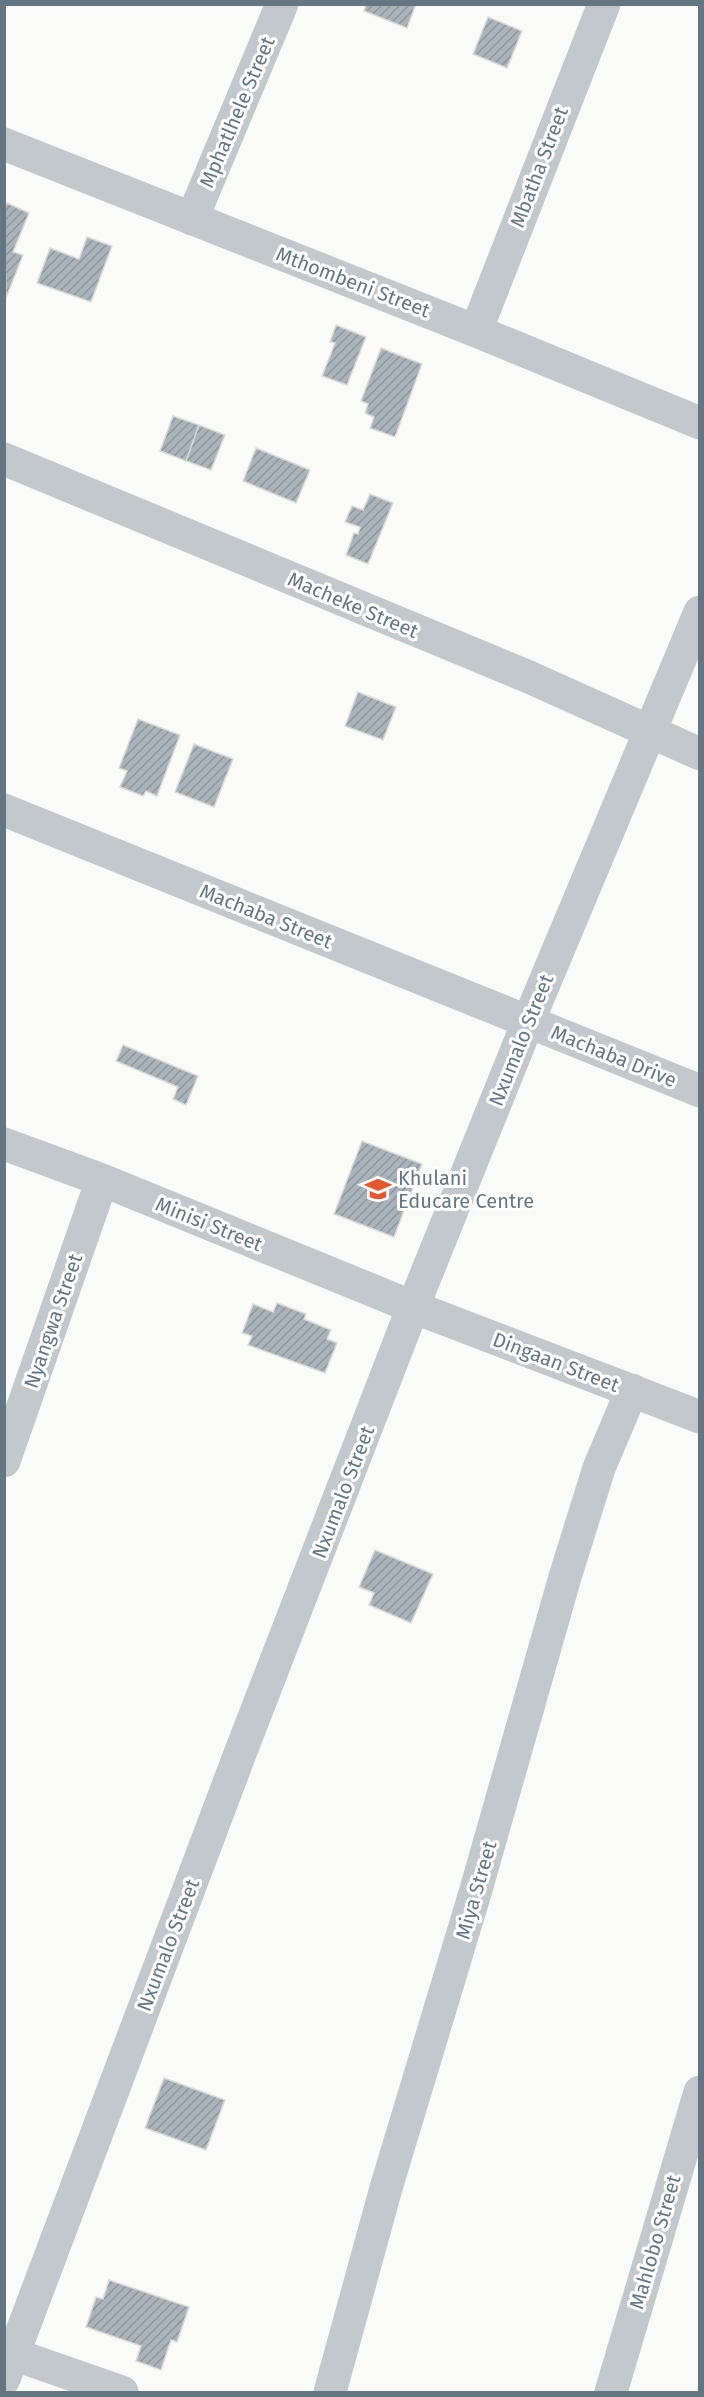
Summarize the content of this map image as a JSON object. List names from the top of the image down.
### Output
{
  "streets": {
    "street": [
      "Mphatlhele Street",
      "Mbatha Street",
      "Mthombeni Street",
      "Macheke Street",
      "Machaba Street",
      "Nxumalo Street",
      "Machaba Drive",
      "Minisi Street",
      "Nyangwa Street",
      "Dingaan Street",
      "Miya Street",
      "Mahlobo Street"
    ]
  },
  "crossings": [
    ["Mphatlhele Street", "Mthombeni Street"],
    ["Mbatha Street", "Mthombeni Street"],
    ["Macheke Street", "Nxumalo Street"],
    ["Machaba Street", "Nxumalo Street"],
    ["Machaba Street", "Machaba Drive"],
    ["Nxumalo Street", "Machaba Drive"],
    ["Nxumalo Street", "Minisi Street"],
    ["Nxumalo Street", "Dingaan Street"],
    ["Minisi Street", "Nyangwa Street"],
    ["Minisi Street", "Dingaan Street"],
    ["Dingaan Street", "Miya Street"]
  ],
  "places": {
    "school or university": ["Khulani Educare Centre"]
  }
}
